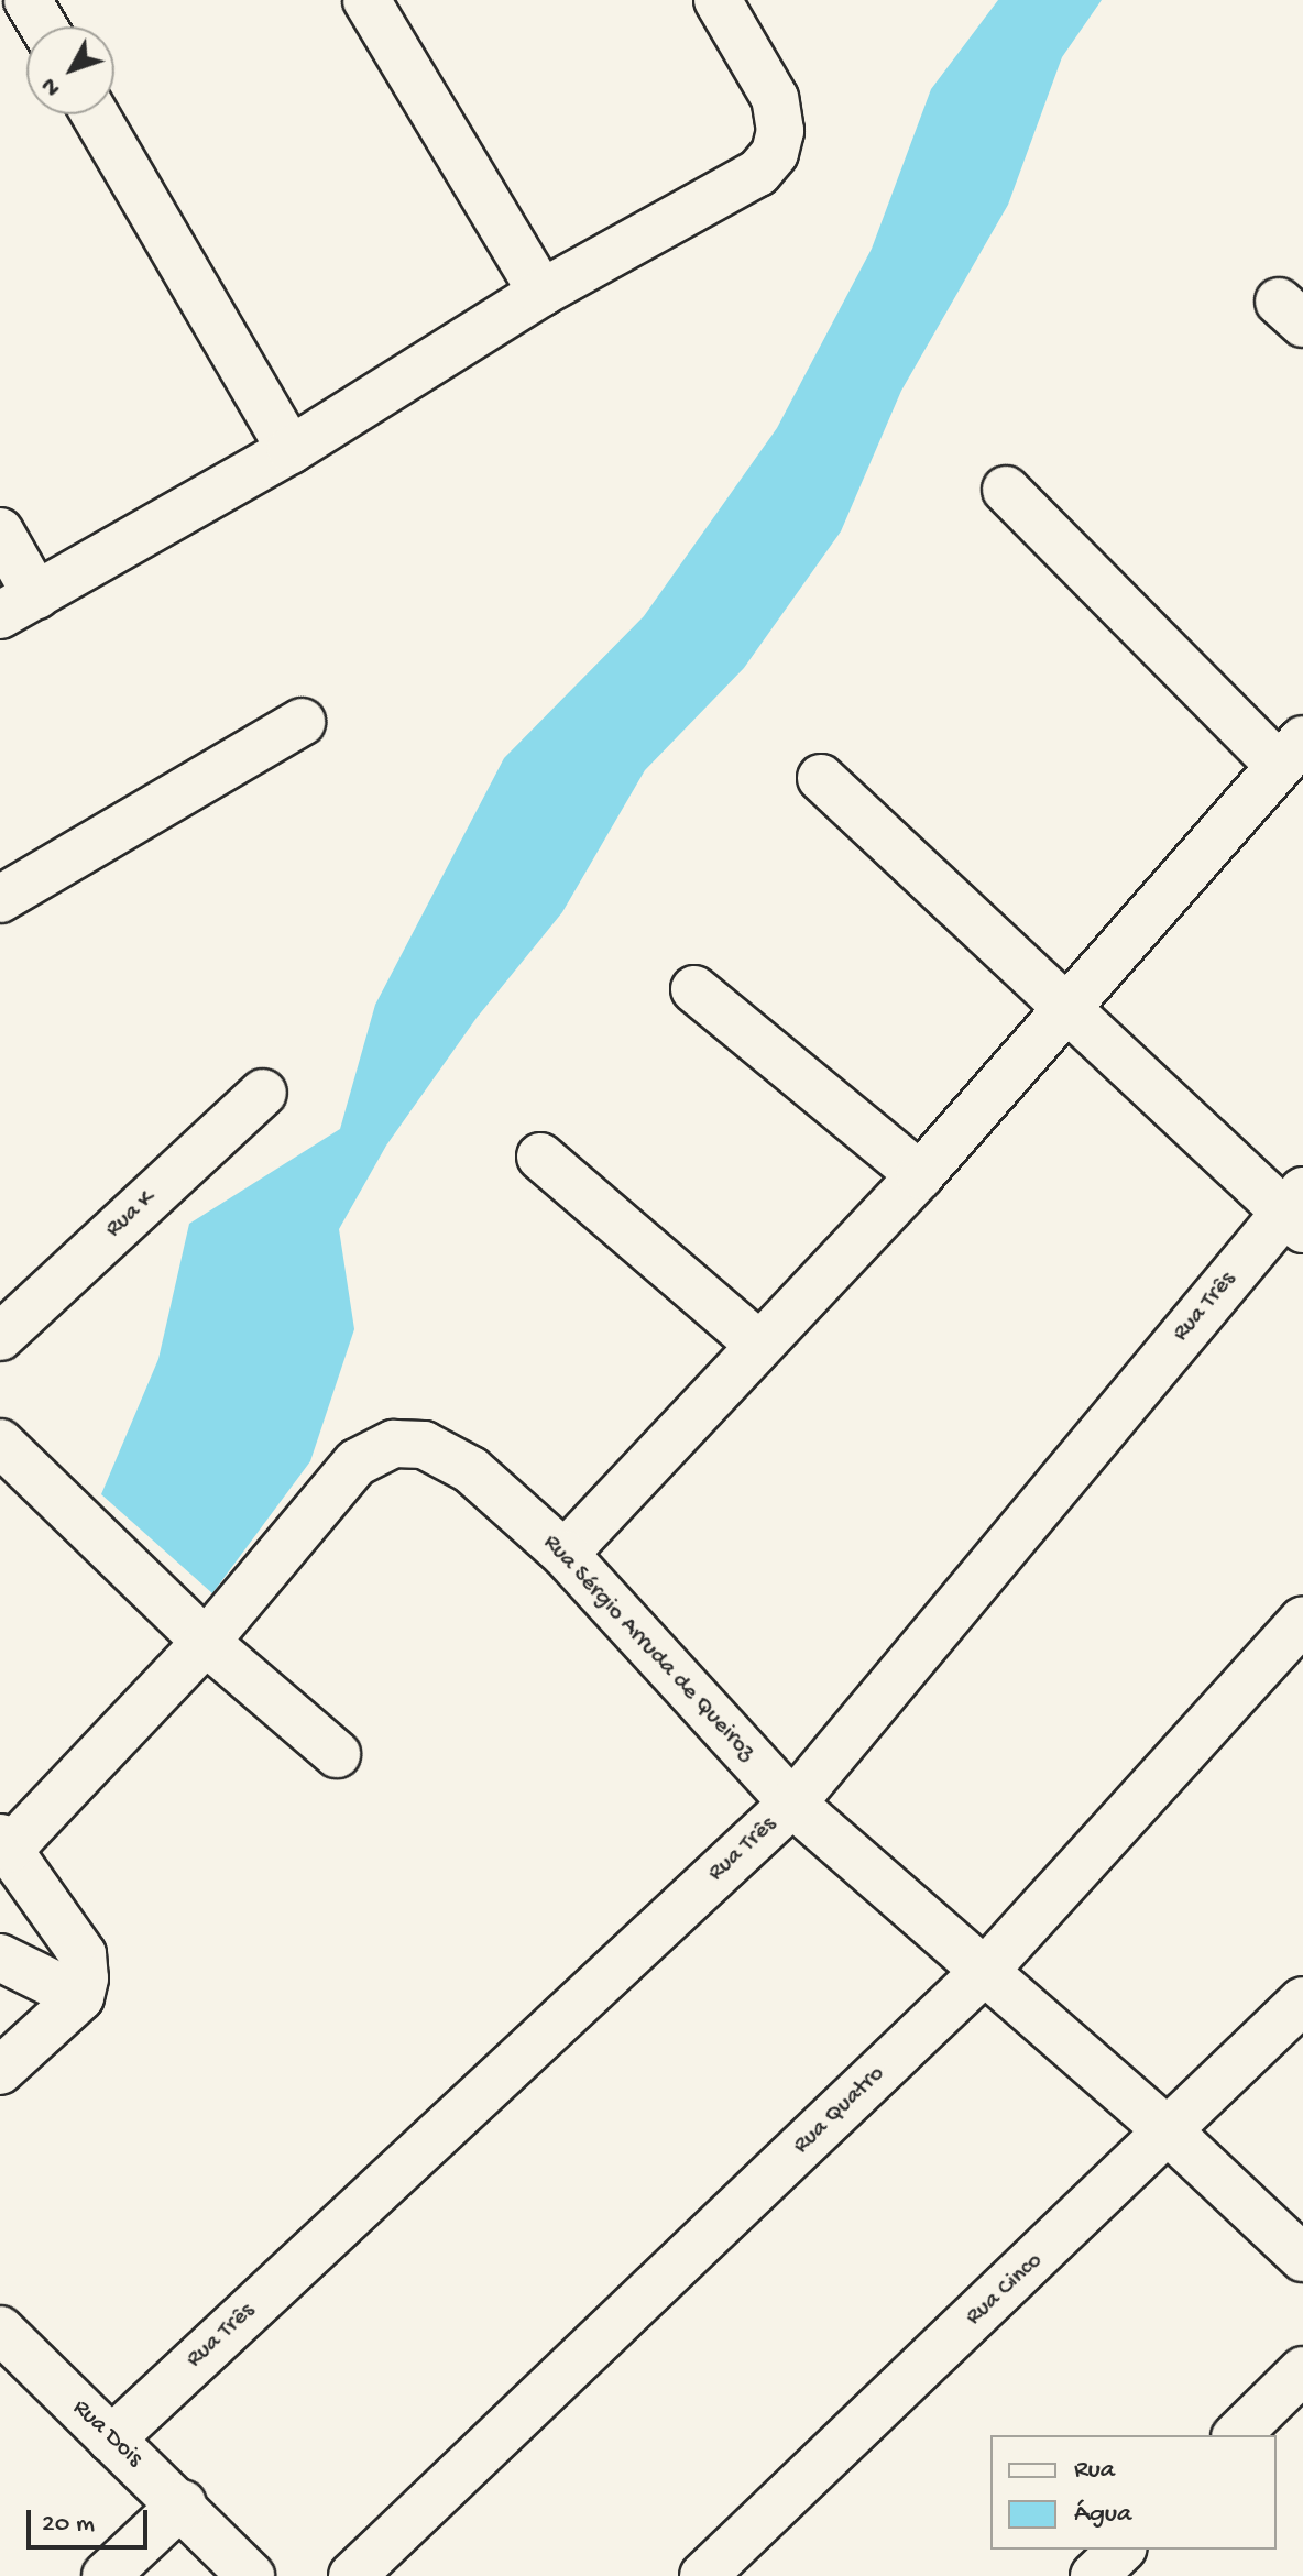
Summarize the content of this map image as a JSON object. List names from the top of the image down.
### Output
{
  "streets": {
    "street": [
      "Rua K",
      "Rua Três",
      "Rua Sérgio Arruda de Queiroz",
      "Rua Quatro",
      "Rua Cinco",
      "Rua Dois"
    ]
  },
  "crossings": [
    ["Rua Três", "Rua Sérgio Arruda de Queiroz"],
    ["Rua Três", "Rua Dois"],
    ["Rua Sérgio Arruda de Queiroz", "Rua Quatro"],
    ["Rua Sérgio Arruda de Queiroz", "Rua Cinco"]
  ],
  "legend": ["Rua", "Água"],
  "scale_bar": "20 m",
  "north": "bottom left"
}
